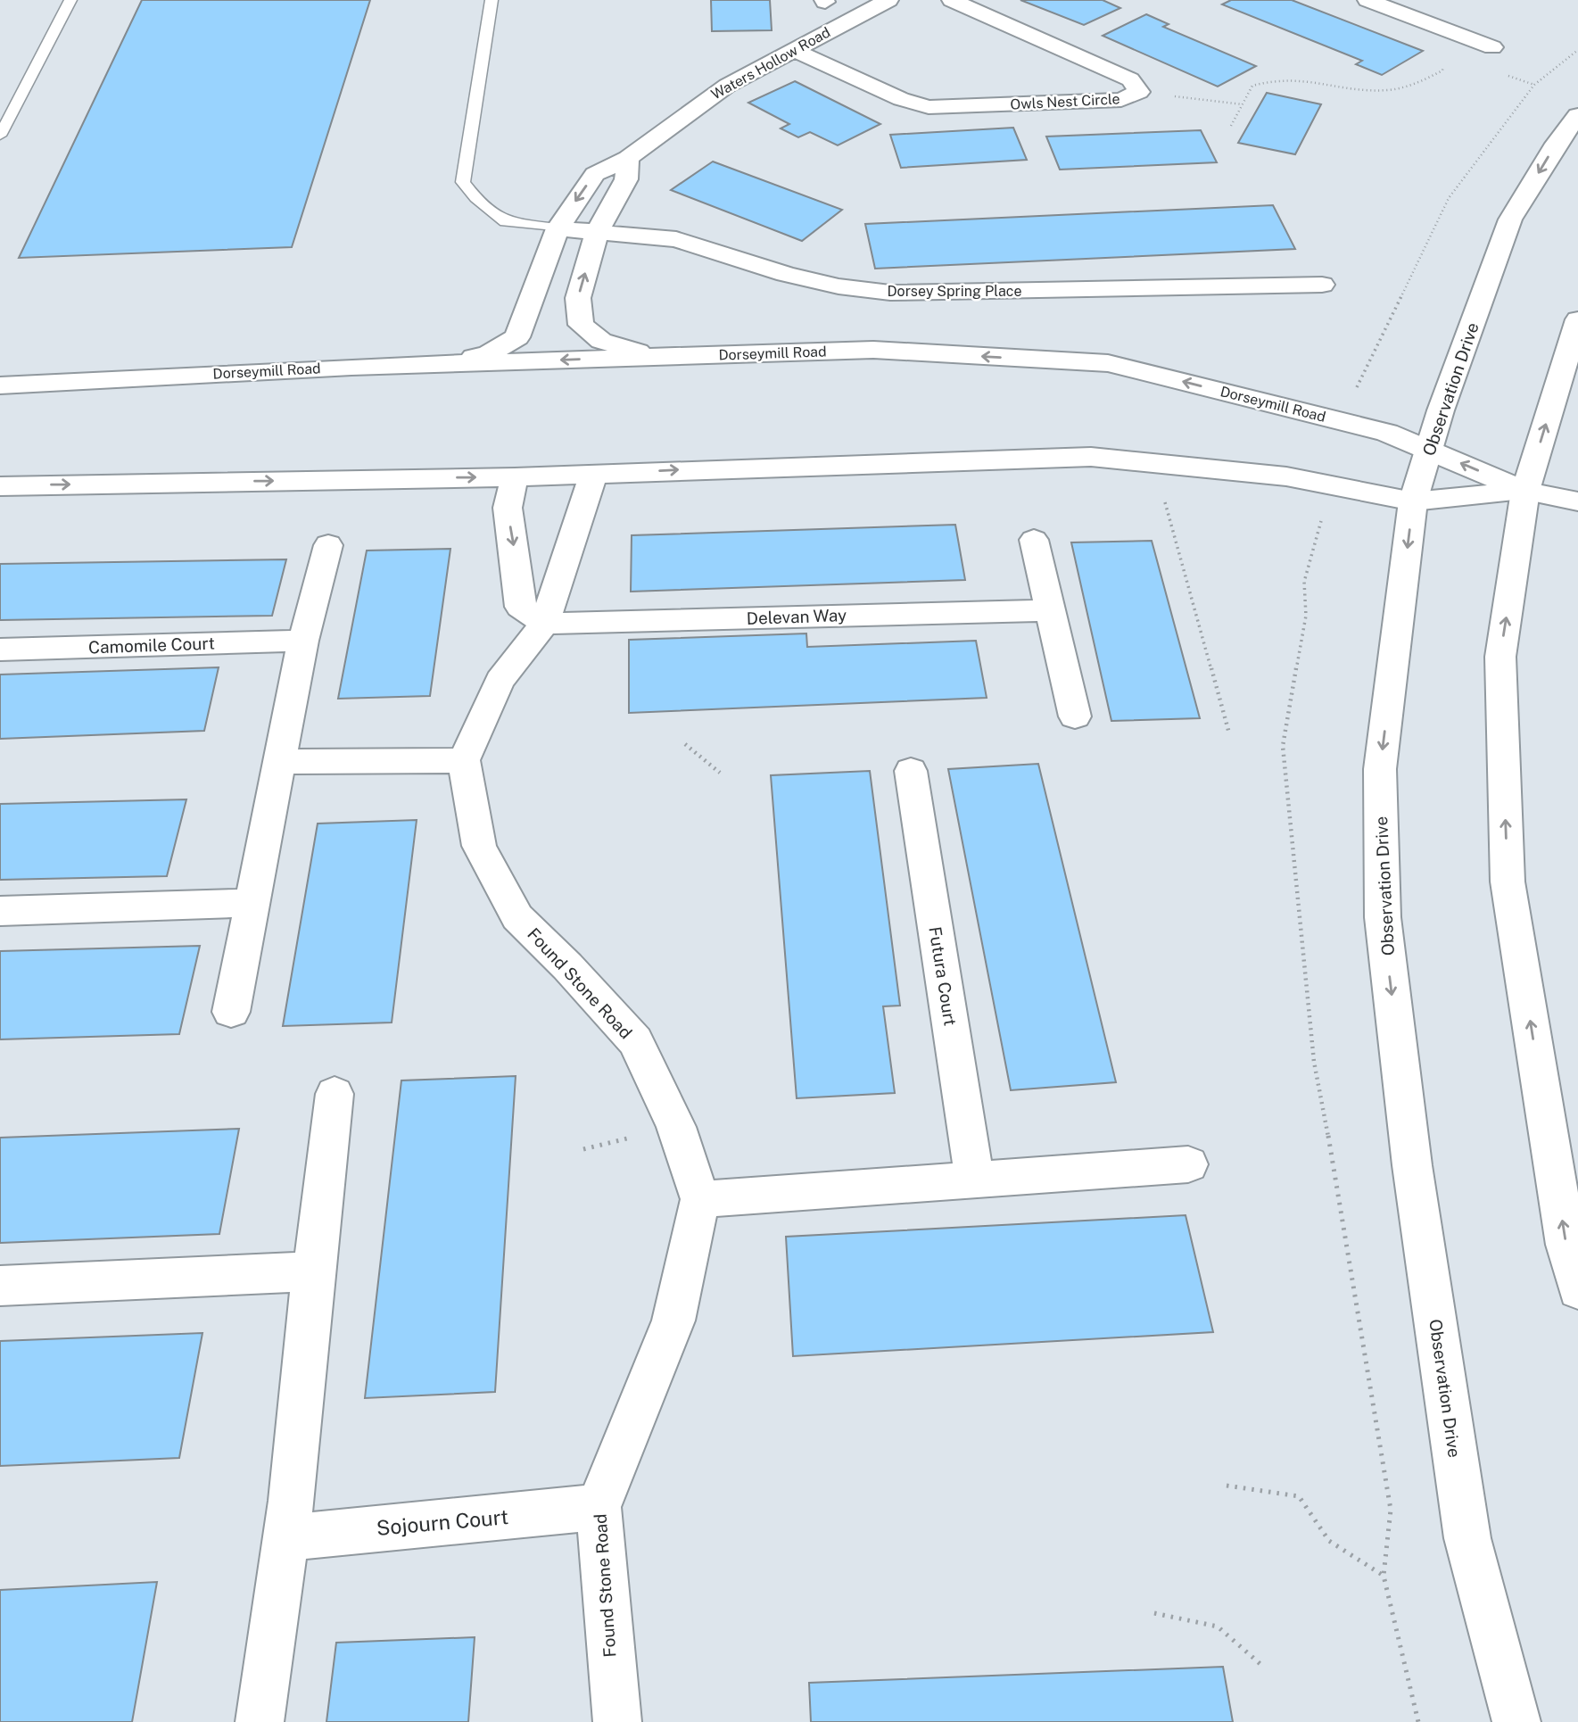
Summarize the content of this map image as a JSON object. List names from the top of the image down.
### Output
{
  "streets": {
    "street": [
      "Waters Hollow Road",
      "Owls Nest Circle",
      "Dorsey Spring Place",
      "Dorseymill Road",
      "Observation Drive",
      "Delevan Way",
      "Camomile Court",
      "Futura Court",
      "Found Stone Road",
      "Sojourn Court"
    ]
  },
  "crossings": [
    ["Waters Hollow Road", "Owls Nest Circle"],
    ["Waters Hollow Road", "Dorsey Spring Place"],
    ["Waters Hollow Road", "Dorseymill Road"],
    ["Dorseymill Road", "Observation Drive"],
    ["Found Stone Road", "Sojourn Court"]
  ]
}
